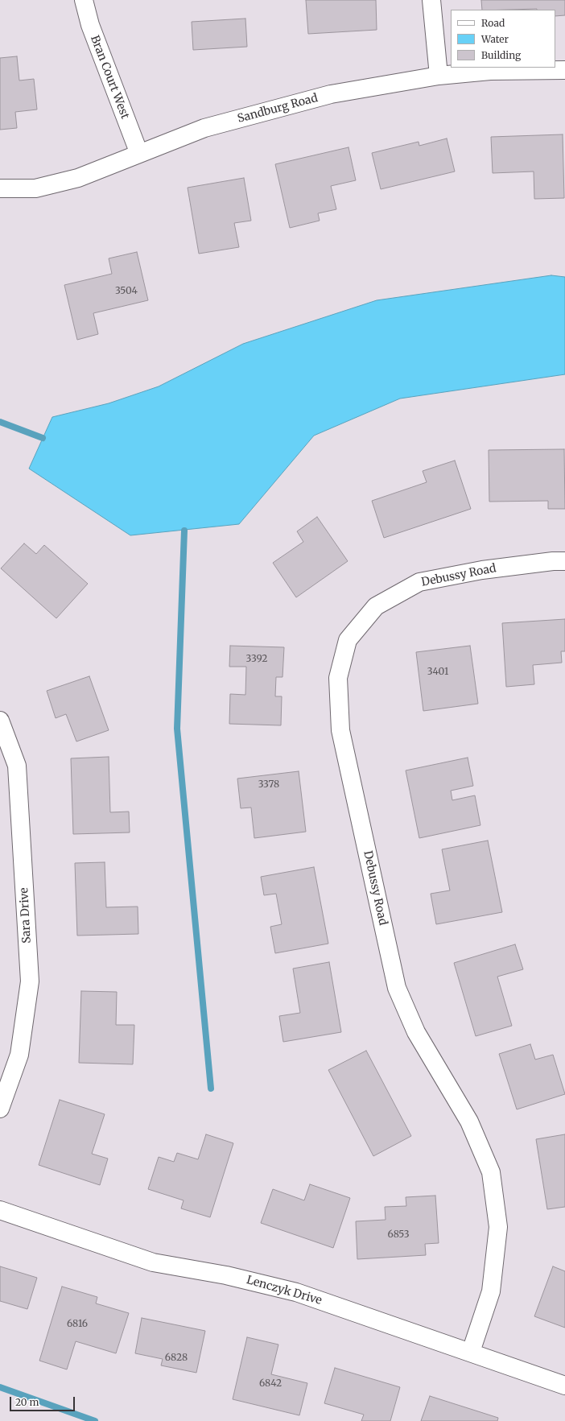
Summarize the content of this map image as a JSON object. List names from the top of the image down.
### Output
{
  "streets": {
    "street": [
      "Bran Court West",
      "Sandburg Road",
      "Debussy Road",
      "Sara Drive",
      "Lenczyk Drive"
    ]
  },
  "crossings": [
    ["Bran Court West", "Sandburg Road"],
    ["Debussy Road", "Lenczyk Drive"]
  ],
  "house_numbers": [
    "3504",
    "3392",
    "3401",
    "3378",
    "6853",
    "6816",
    "6828",
    "6842"
  ],
  "legend": ["Road", "Water", "Building"],
  "scale_bar": "20 m"
}
